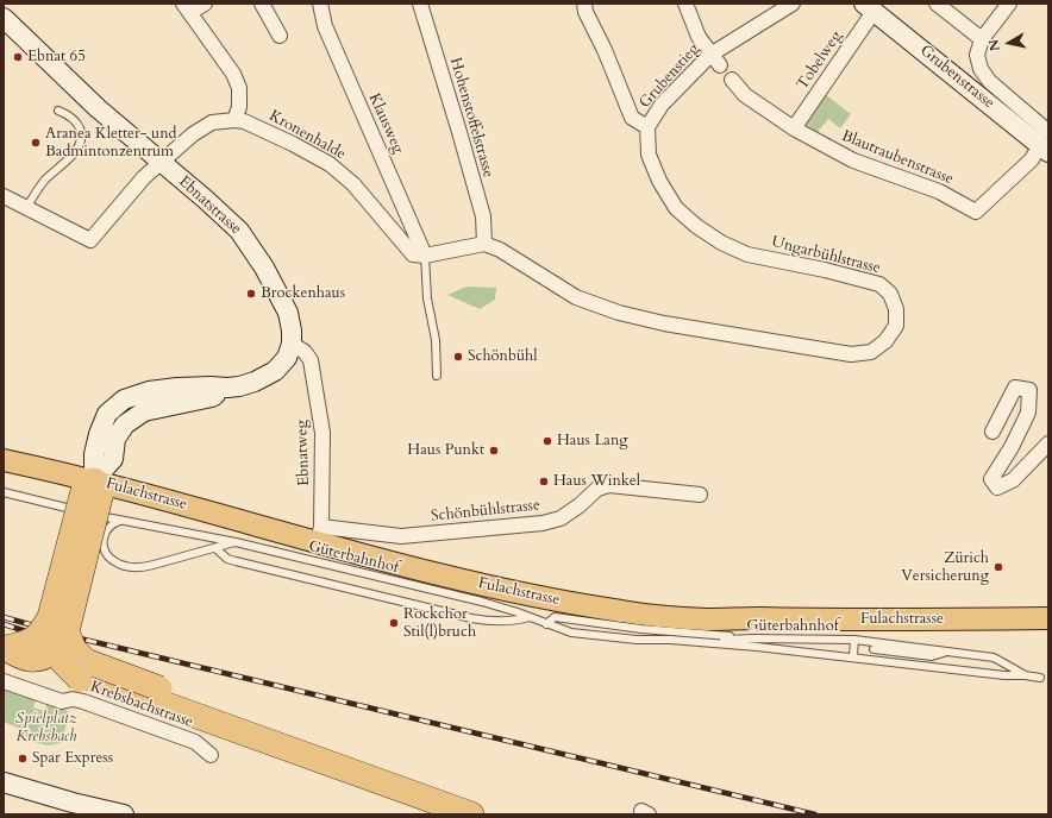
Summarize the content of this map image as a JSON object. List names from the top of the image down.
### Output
{
  "streets": {
    "main road": ["Fulachstrasse"],
    "street": [
      "Tobelweg",
      "Grubenstieg",
      "Grubenstrasse",
      "Hohenstoffelstrasse",
      "Klausweg",
      "Kronenhalde",
      "Blautraubenstrasse",
      "Ebnatstrasse",
      "Ungarbühlstrasse",
      "Ebnatweg",
      "Schönbühlstrasse",
      "Krebsbachstrasse"
    ],
    "lane": ["Güterbahnhof"]
  },
  "crossings": [
    ["Tobelweg", "Grubenstrasse"],
    ["Tobelweg", "Blautraubenstrasse"],
    ["Grubenstieg", "Ungarbühlstrasse"],
    ["Grubenstrasse", "Blautraubenstrasse"],
    ["Hohenstoffelstrasse", "Ungarbühlstrasse"],
    ["Klausweg", "Kronenhalde"],
    ["Kronenhalde", "Ebnatstrasse"],
    ["Ebnatstrasse", "Ebnatweg"],
    ["Ebnatweg", "Fulachstrasse"],
    ["Ebnatweg", "Schönbühlstrasse"],
    ["Fulachstrasse", "Schönbühlstrasse"],
    ["Fulachstrasse", "Güterbahnhof"]
  ],
  "parks": ["Spielplatz Krebsbach"],
  "places": [
    "Ebnat 65",
    "Aranea Kletter- und Badmintonzentrum",
    "Brockenhaus",
    "Schönbühl",
    "Haus Lang",
    "Haus Punkt",
    "Haus Winkel",
    "Zürich Versicherung",
    "Rockchor Stil(l)bruch",
    "Spar Express"
  ],
  "north": "left"
}
